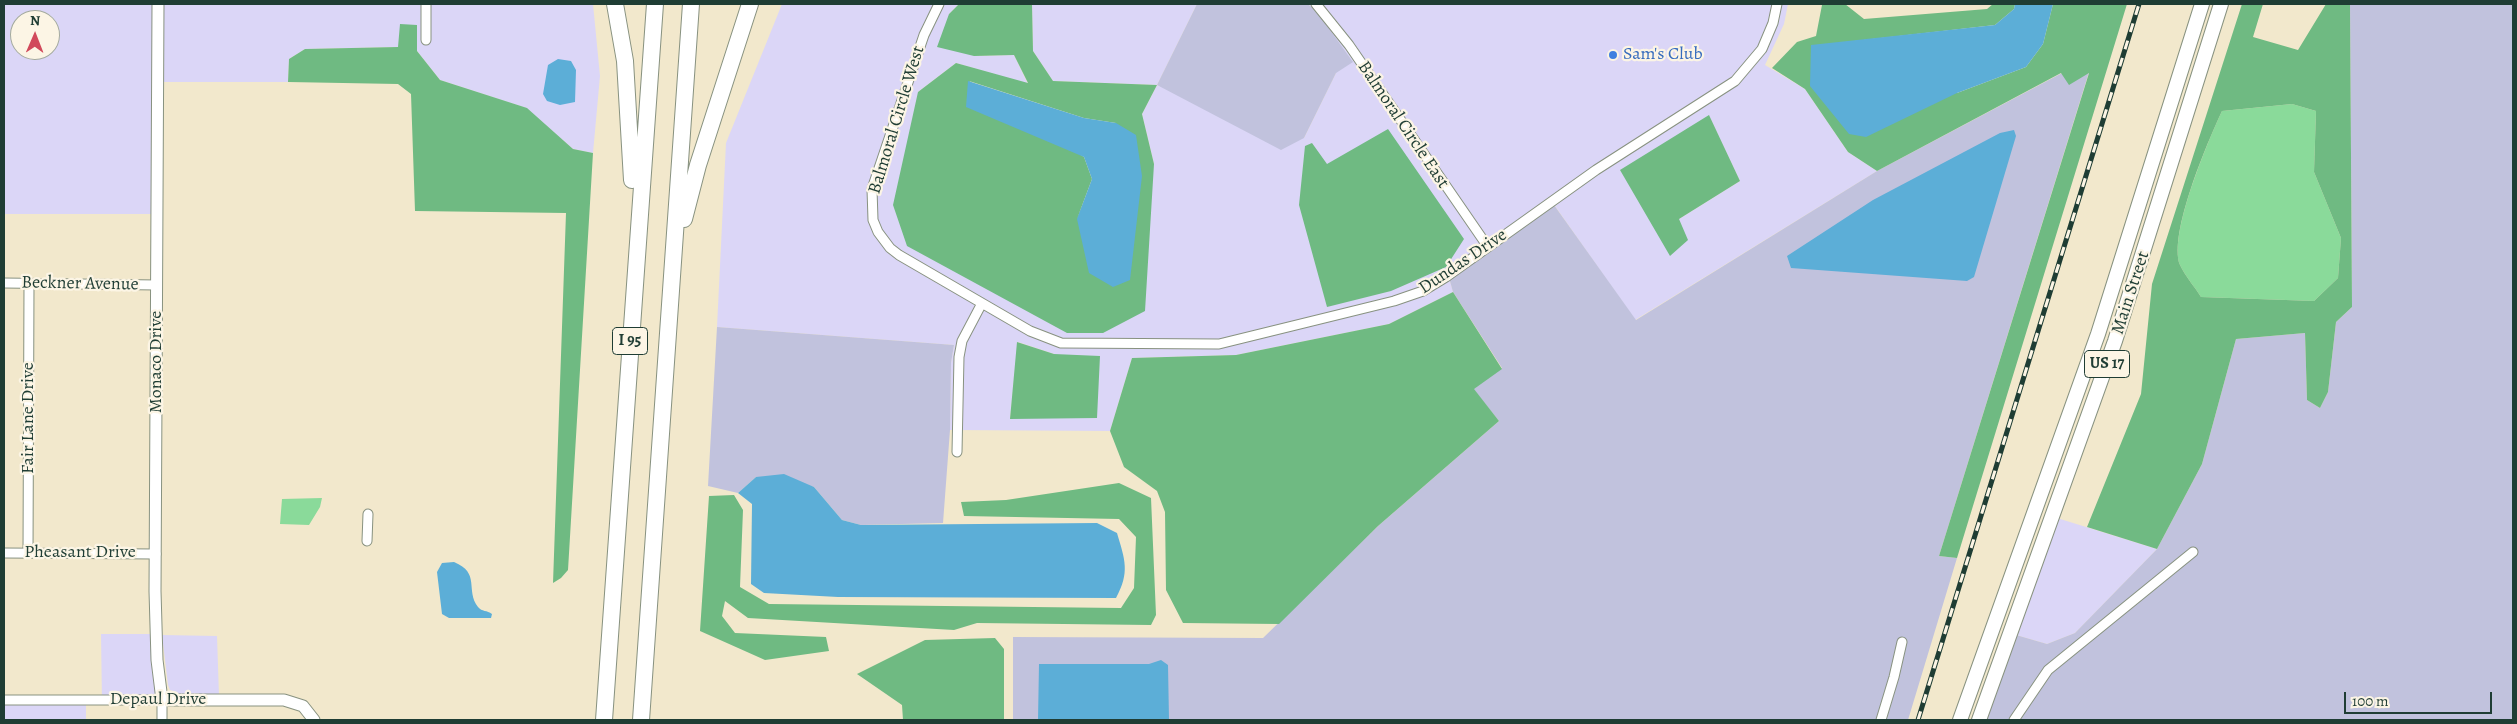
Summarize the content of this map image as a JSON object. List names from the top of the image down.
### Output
{
  "streets": {
    "highway": ["I 95"],
    "main road": ["Main Street", "US 17"],
    "street": [
      "Balmoral Circle West",
      "Balmoral Circle East",
      "Dundas Drive",
      "Beckner Avenue",
      "Monaco Drive",
      "Fair Lane Drive",
      "Pheasant Drive",
      "Depaul Drive"
    ]
  },
  "crossings": [
    ["Balmoral Circle West", "Dundas Drive"],
    ["Balmoral Circle East", "Dundas Drive"],
    ["Beckner Avenue", "Monaco Drive"],
    ["Beckner Avenue", "Fair Lane Drive"],
    ["Monaco Drive", "Pheasant Drive"],
    ["Monaco Drive", "Depaul Drive"],
    ["Fair Lane Drive", "Pheasant Drive"]
  ],
  "places": ["Sam's Club"],
  "scale_bar": "100 m",
  "north": "top"
}
